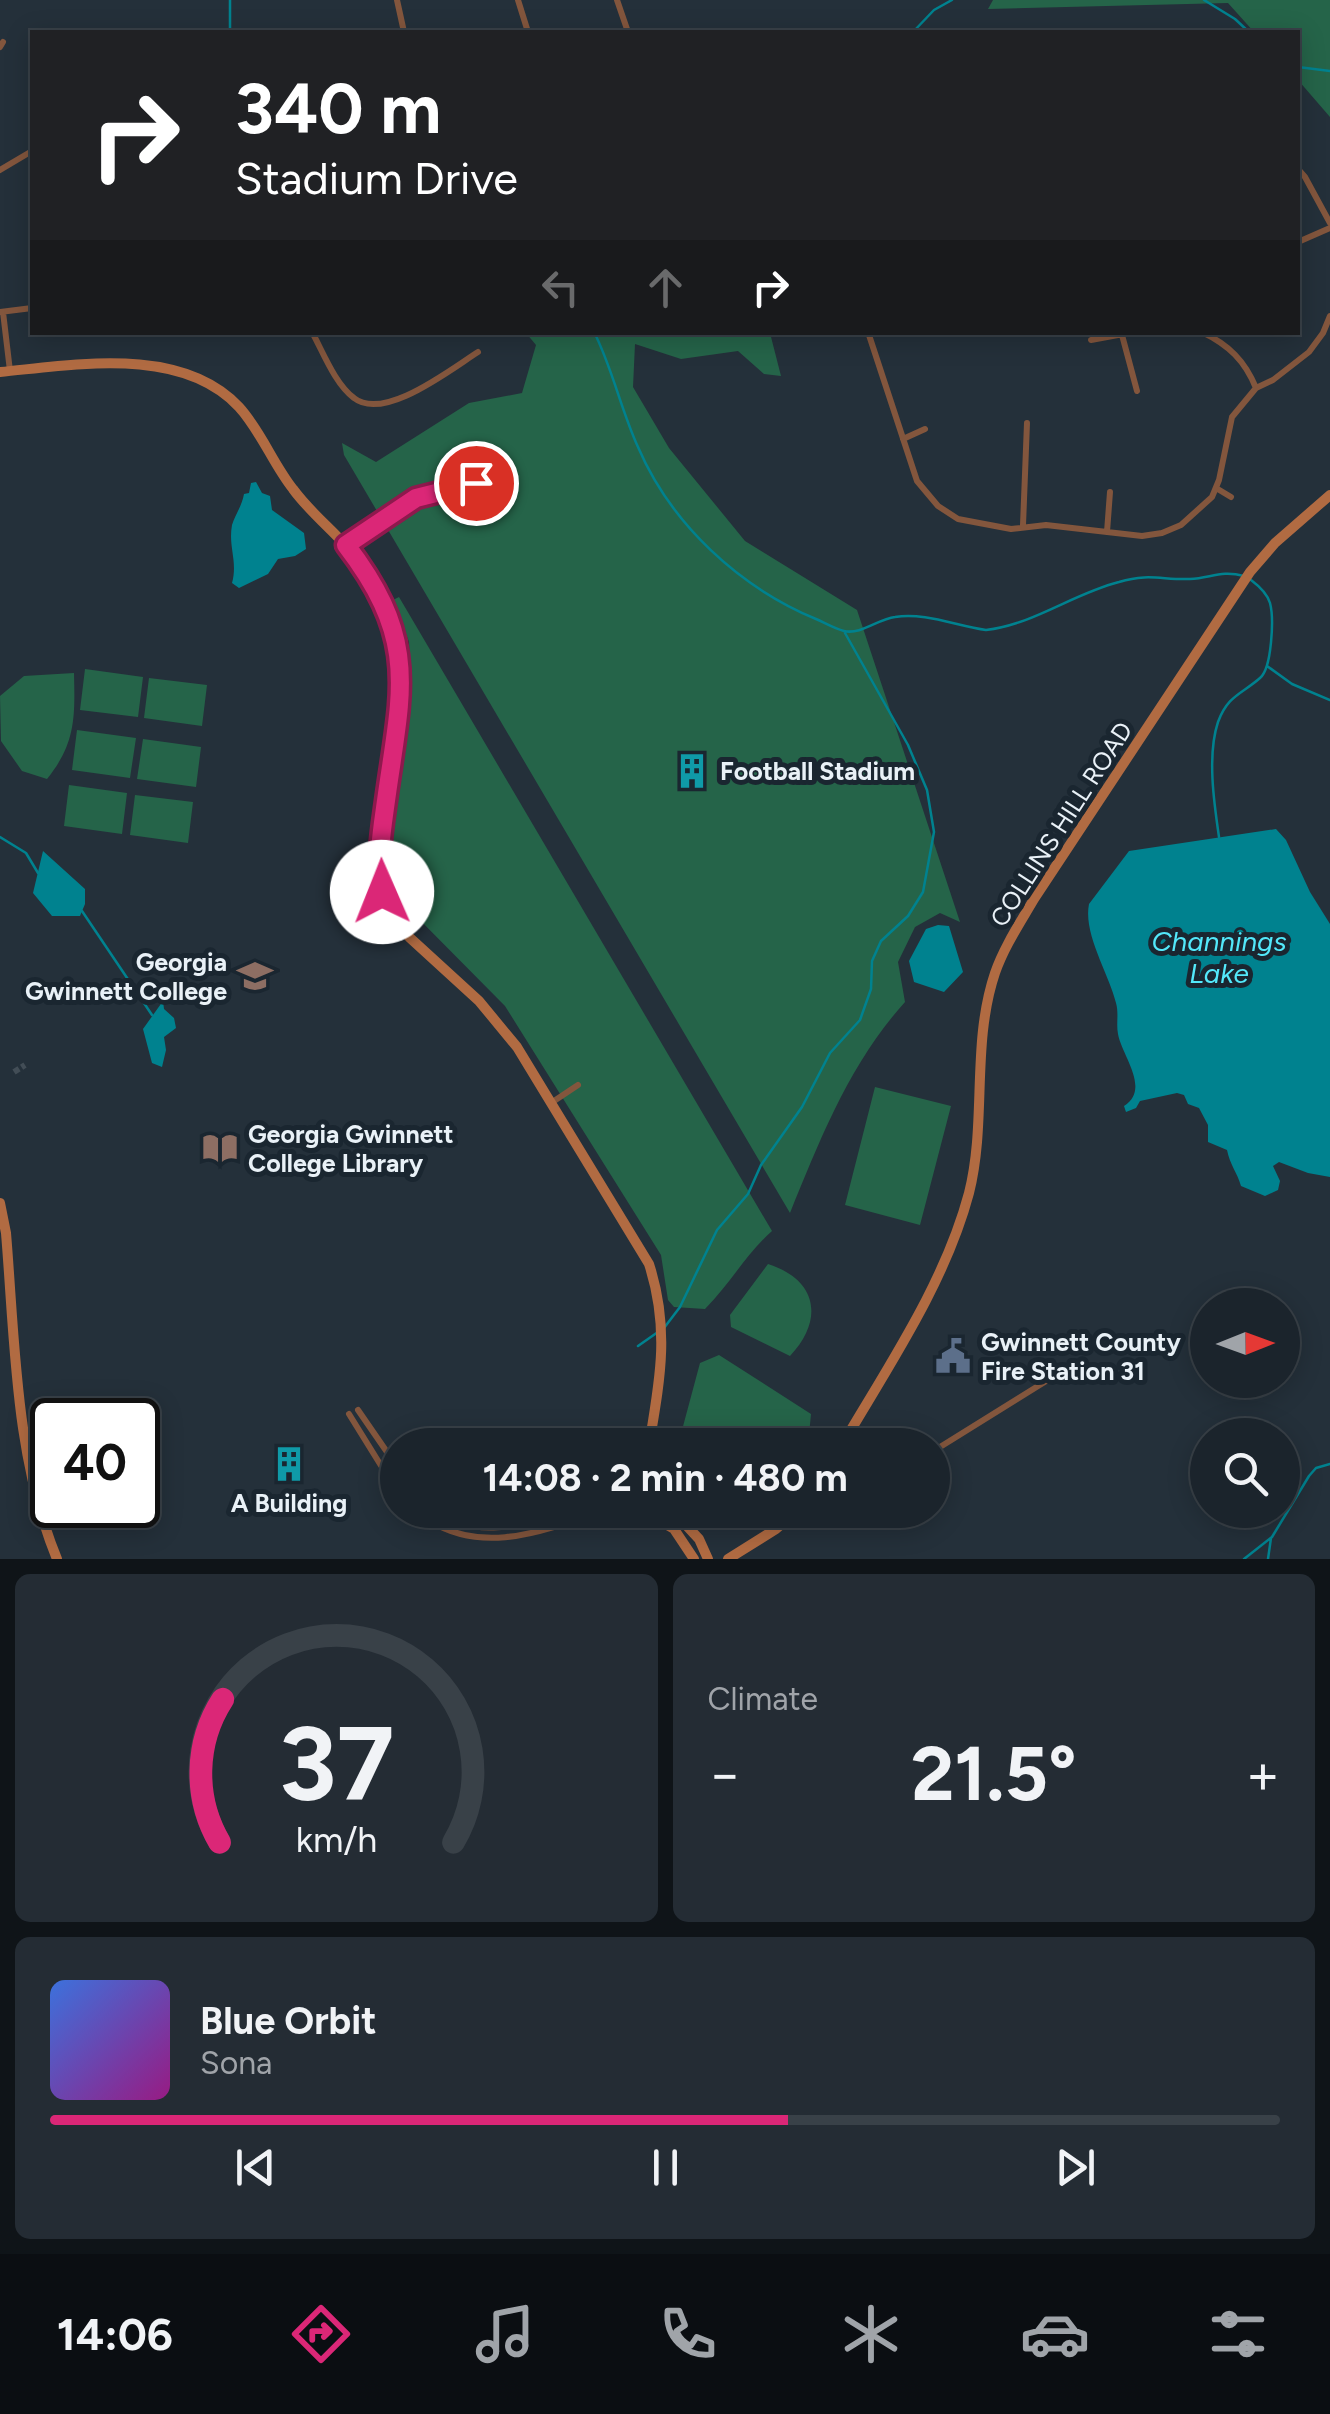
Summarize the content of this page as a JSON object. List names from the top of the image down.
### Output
{
  "streets": {
    "street": ["COLLINS HILL ROAD"]
  },
  "water": ["Channings Lake"],
  "places": {
    "building": ["Football Stadium", "A Building"],
    "school or university": ["Georgia Gwinnett College"],
    "library": ["Georgia Gwinnett College Library"],
    "public building": ["Gwinnett County Fire Station 31"]
  },
  "north": "right",
  "page": {
    "turn": ["340 m", "Stadium Drive"],
    "limit": "40",
    "trip": "14:08 · 2 min · 480 m",
    "tile": "Climate",
    "heat": ["−", "21.5°", "+"],
    "song": ["Blue Orbit", "Sona"],
    "tabs": "14:06",
    "gauge": ["37", "km/h"]
  }
}
